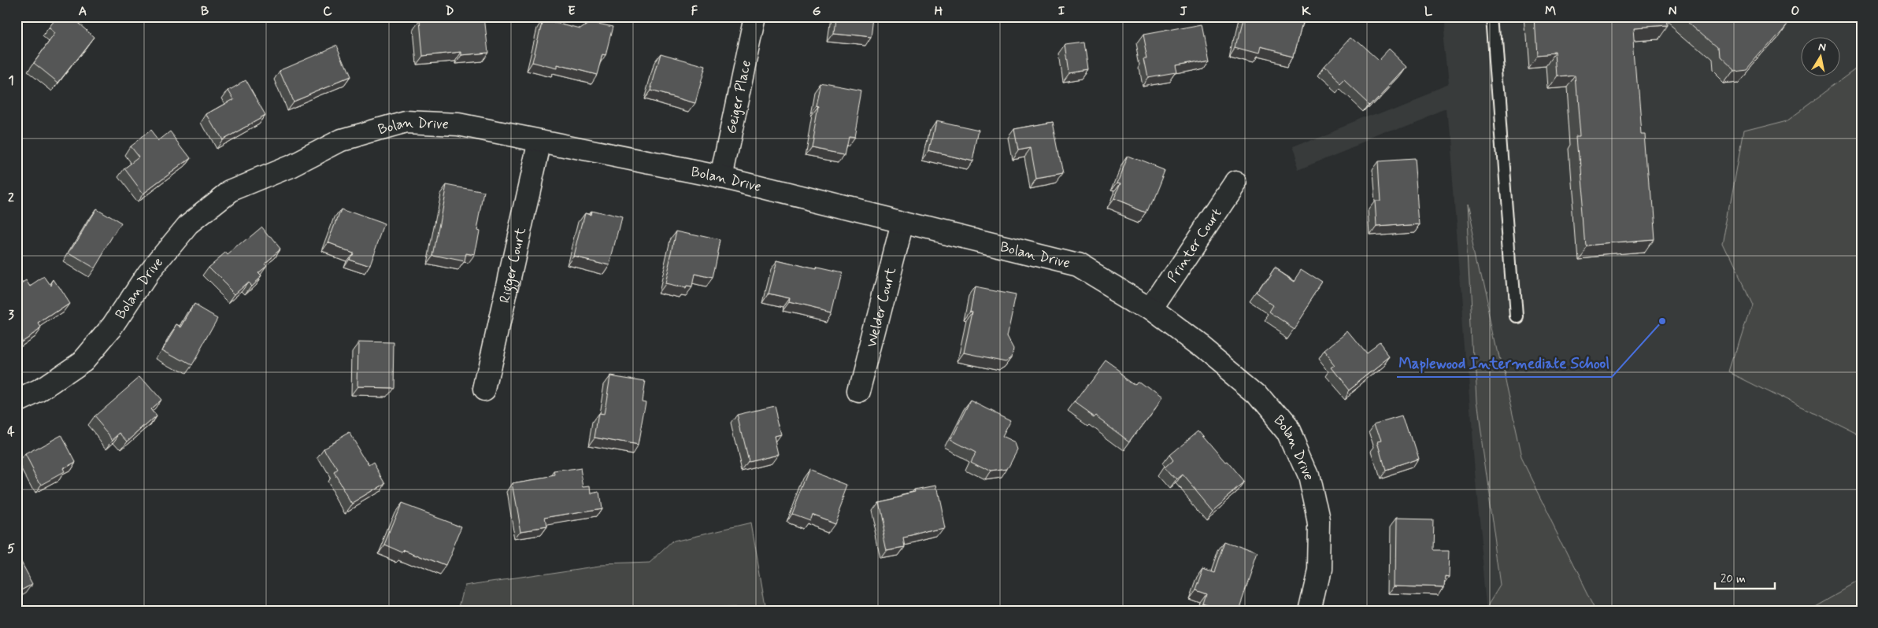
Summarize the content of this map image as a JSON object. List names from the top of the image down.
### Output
{
  "streets": {
    "street": [
      "Geiger Place",
      "Bolan Drive",
      "Printer Court",
      "Rigger Court",
      "Welder Court"
    ]
  },
  "crossings": [
    ["Geiger Place", "Bolan Drive"],
    ["Bolan Drive", "Printer Court"],
    ["Bolan Drive", "Rigger Court"],
    ["Bolan Drive", "Welder Court"]
  ],
  "places": ["Maplewood Intermediate School"],
  "scale_bar": "20 m",
  "north": "top",
  "grid": {
    "columns": [
      "A",
      "B",
      "C",
      "D",
      "E",
      "F",
      "G",
      "H",
      "I",
      "J",
      "K",
      "L",
      "M",
      "N",
      "O"
    ],
    "rows": [
      "1",
      "2",
      "3",
      "4",
      "5"
    ]
  }
}
